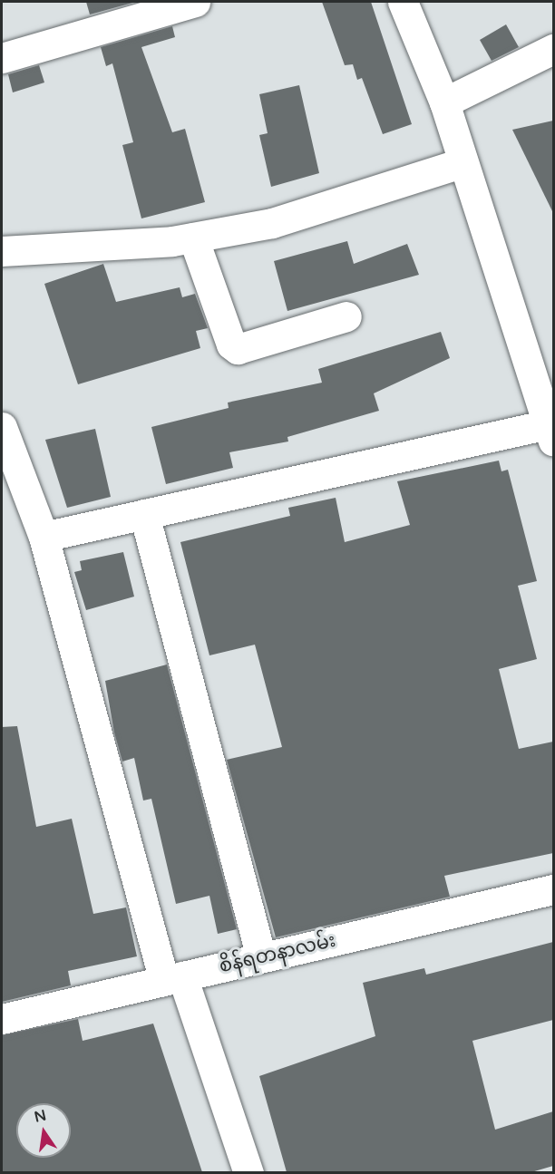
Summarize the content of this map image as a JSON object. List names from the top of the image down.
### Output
{
  "streets": {
    "street": ["စိန်ရတနာလမ်း"]
  },
  "north": "top"
}
